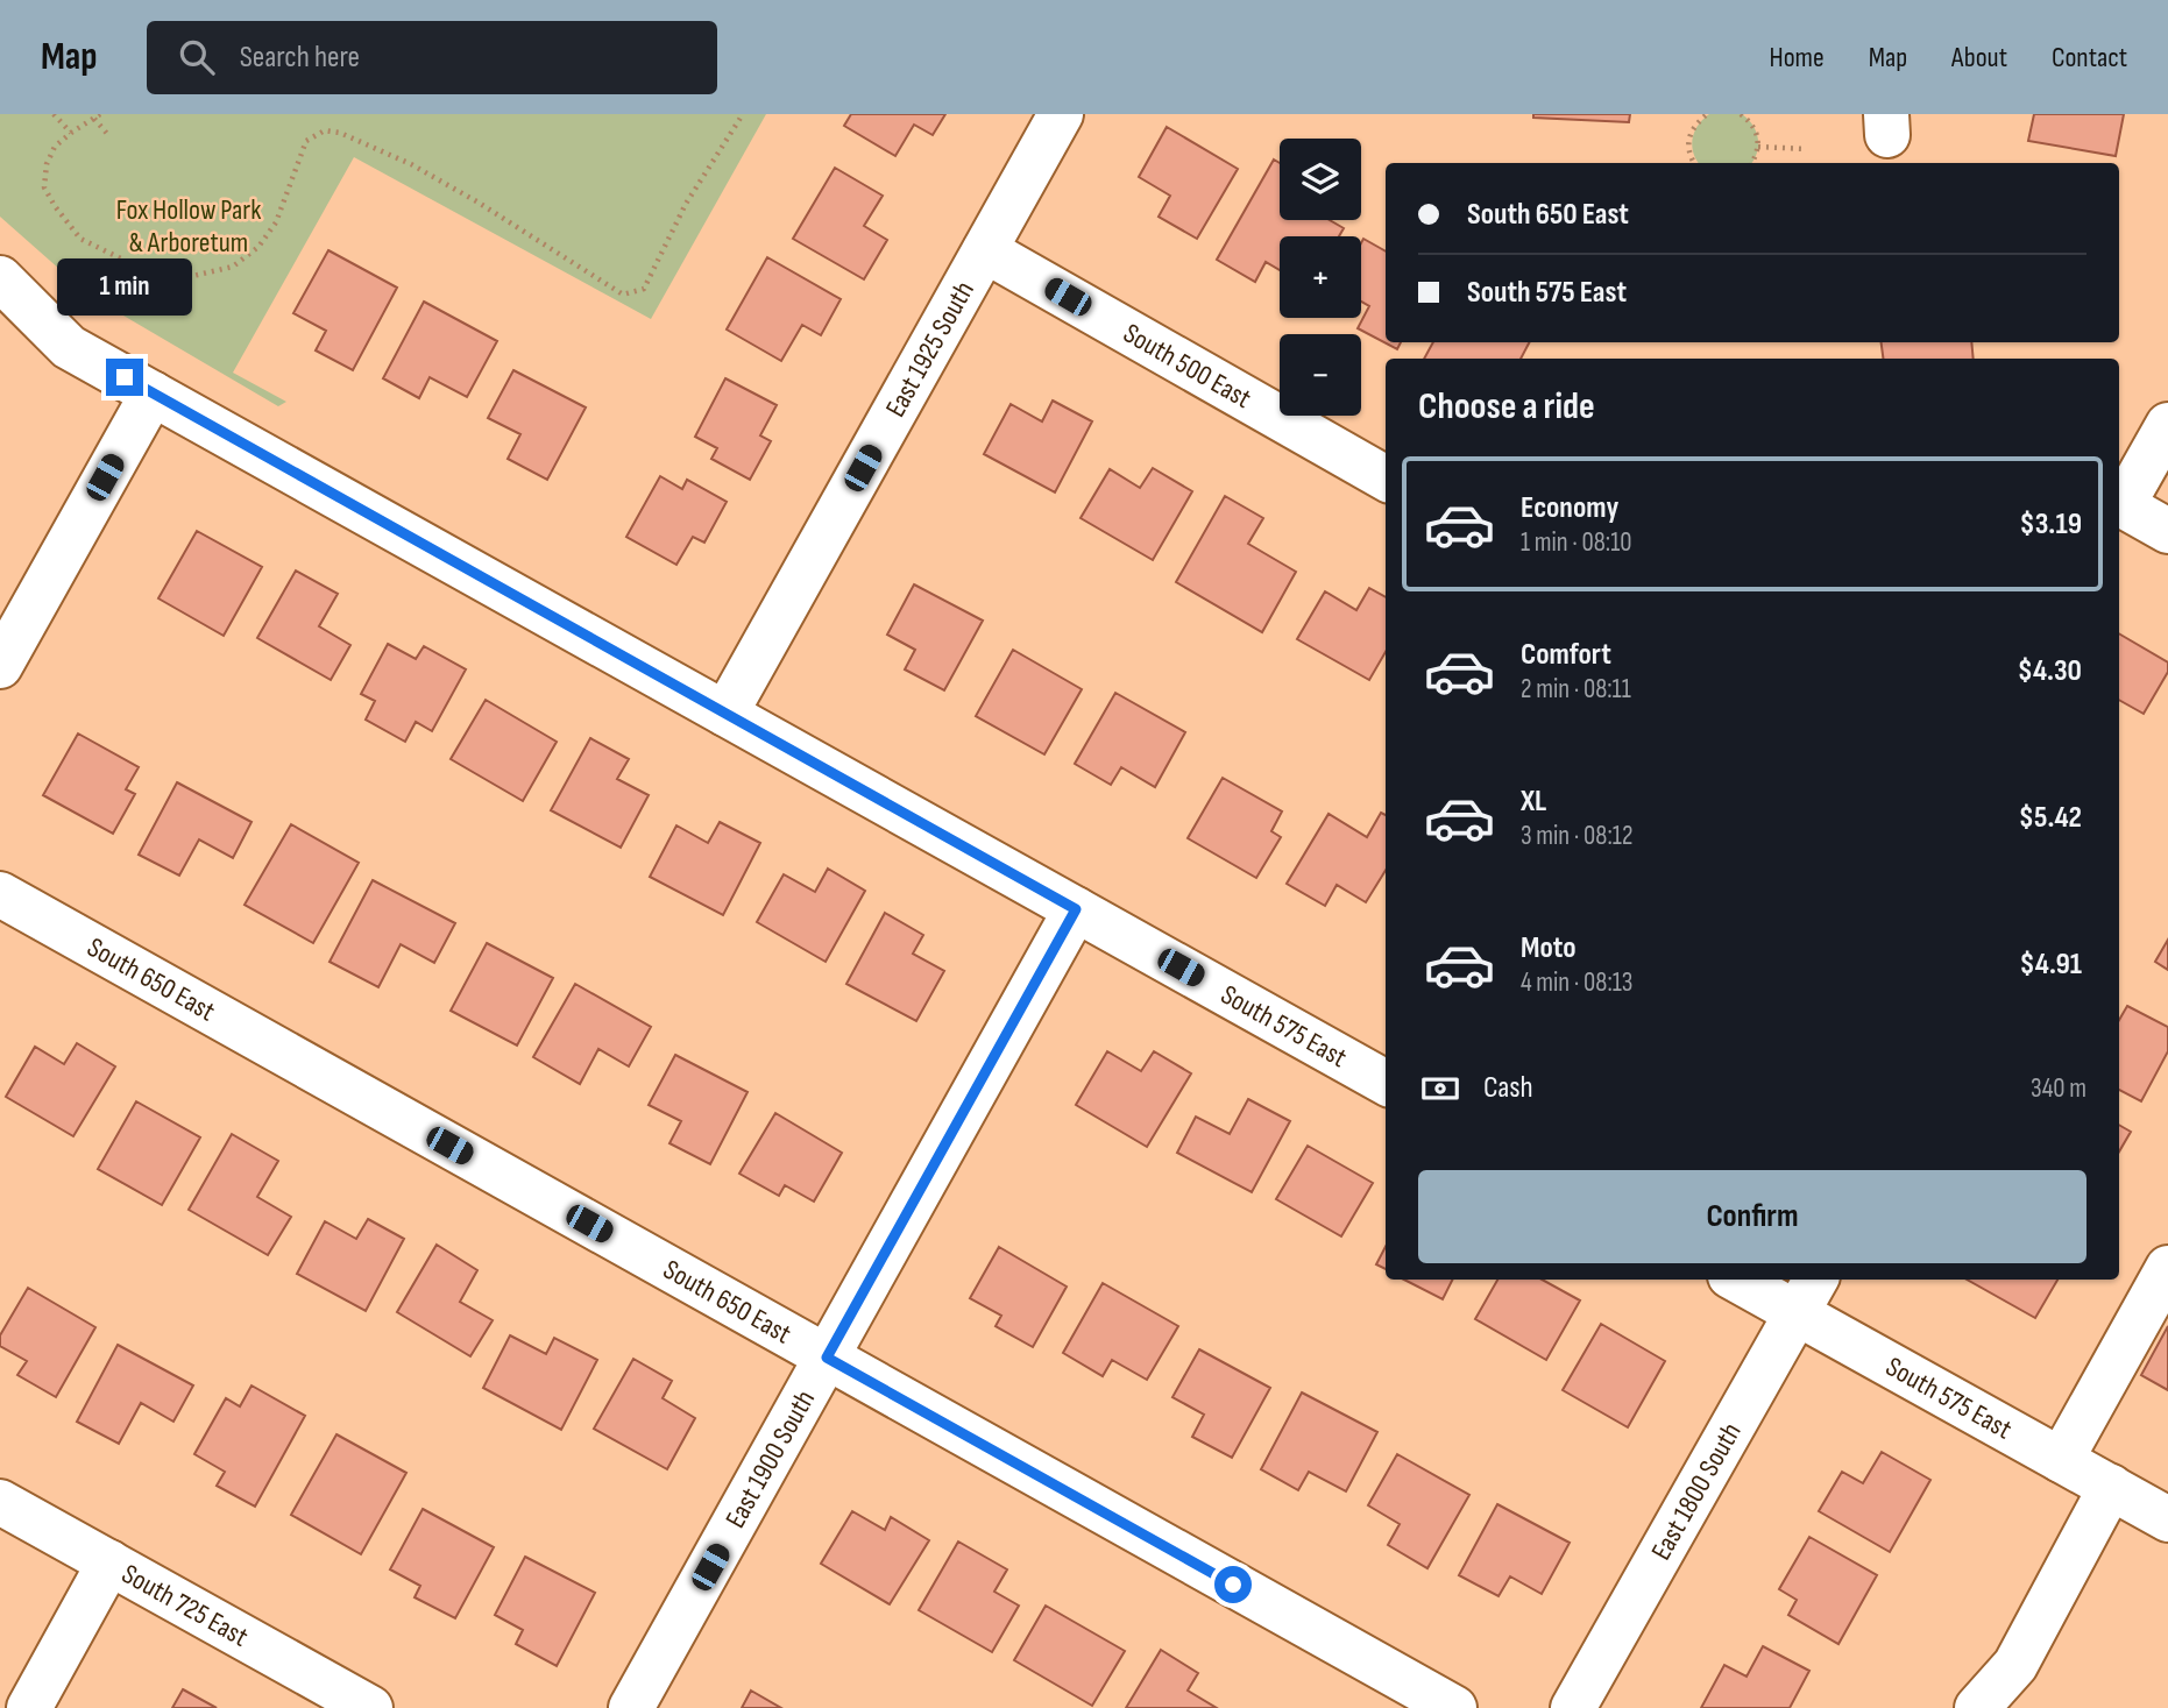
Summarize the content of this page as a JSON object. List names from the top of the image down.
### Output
{
  "streets": {
    "street": [
      "East 1925 South",
      "South 500 East",
      "South 650 East",
      "South 575 East",
      "East 1900 South",
      "East 1800 South",
      "South 725 East"
    ]
  },
  "crossings": [
    ["East 1925 South", "South 500 East"],
    ["East 1925 South", "South 575 East"],
    ["South 650 East", "East 1900 South"],
    ["South 575 East", "East 1900 South"],
    ["South 575 East", "East 1800 South"]
  ],
  "parks": ["Fox Hollow Park & Arboretum"],
  "page": {
    "header": "Map",
    "search": "Search here",
    "nav": [
      "Home",
      "Map",
      "About",
      "Contact"
    ],
    "map_buttons": ["+", "−"],
    "banner": ["South 650 East", "South 575 East"],
    "bubble": "1 min",
    "heading": "Choose a ride",
    "list": [
      {
        "name": "Economy",
        "note": "1 min · 08:10",
        "value": "$3.19"
      },
      {
        "name": "Comfort",
        "note": "2 min · 08:11",
        "value": "$4.30"
      },
      {
        "name": "XL",
        "note": "3 min · 08:12",
        "value": "$5.42"
      },
      {
        "name": "Moto",
        "note": "4 min · 08:13",
        "value": "$4.91"
      }
    ],
    "pay": ["Cash", "340 m"],
    "buttons": "Confirm"
  }
}
